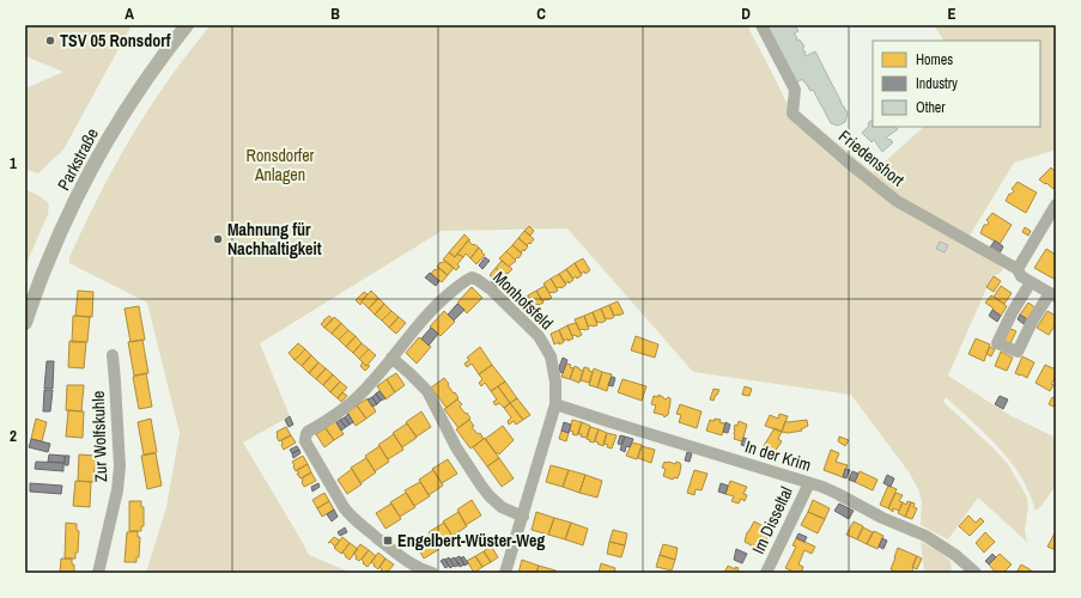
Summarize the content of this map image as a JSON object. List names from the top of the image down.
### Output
{
  "streets": {
    "main road": ["Parkstraße"],
    "street": [
      "Friedenshort",
      "Monhofsfeld",
      "Zur Wolfskuhle",
      "In der Krim",
      "Im Disseltal"
    ]
  },
  "crossings": [
    ["Monhofsfeld", "In der Krim"],
    ["In der Krim", "Im Disseltal"]
  ],
  "parks": ["Ronsdorfer Anlagen"],
  "places": {
    "other": ["TSV 05 Ronsdorf", "Mahnung für Nachhaltigkeit"],
    "transit": ["Engelbert-Wüster-Weg"]
  },
  "legend": ["Homes", "Industry", "Other"],
  "grid": {
    "columns": [
      "A",
      "B",
      "C",
      "D",
      "E"
    ],
    "rows": ["1", "2"]
  }
}
